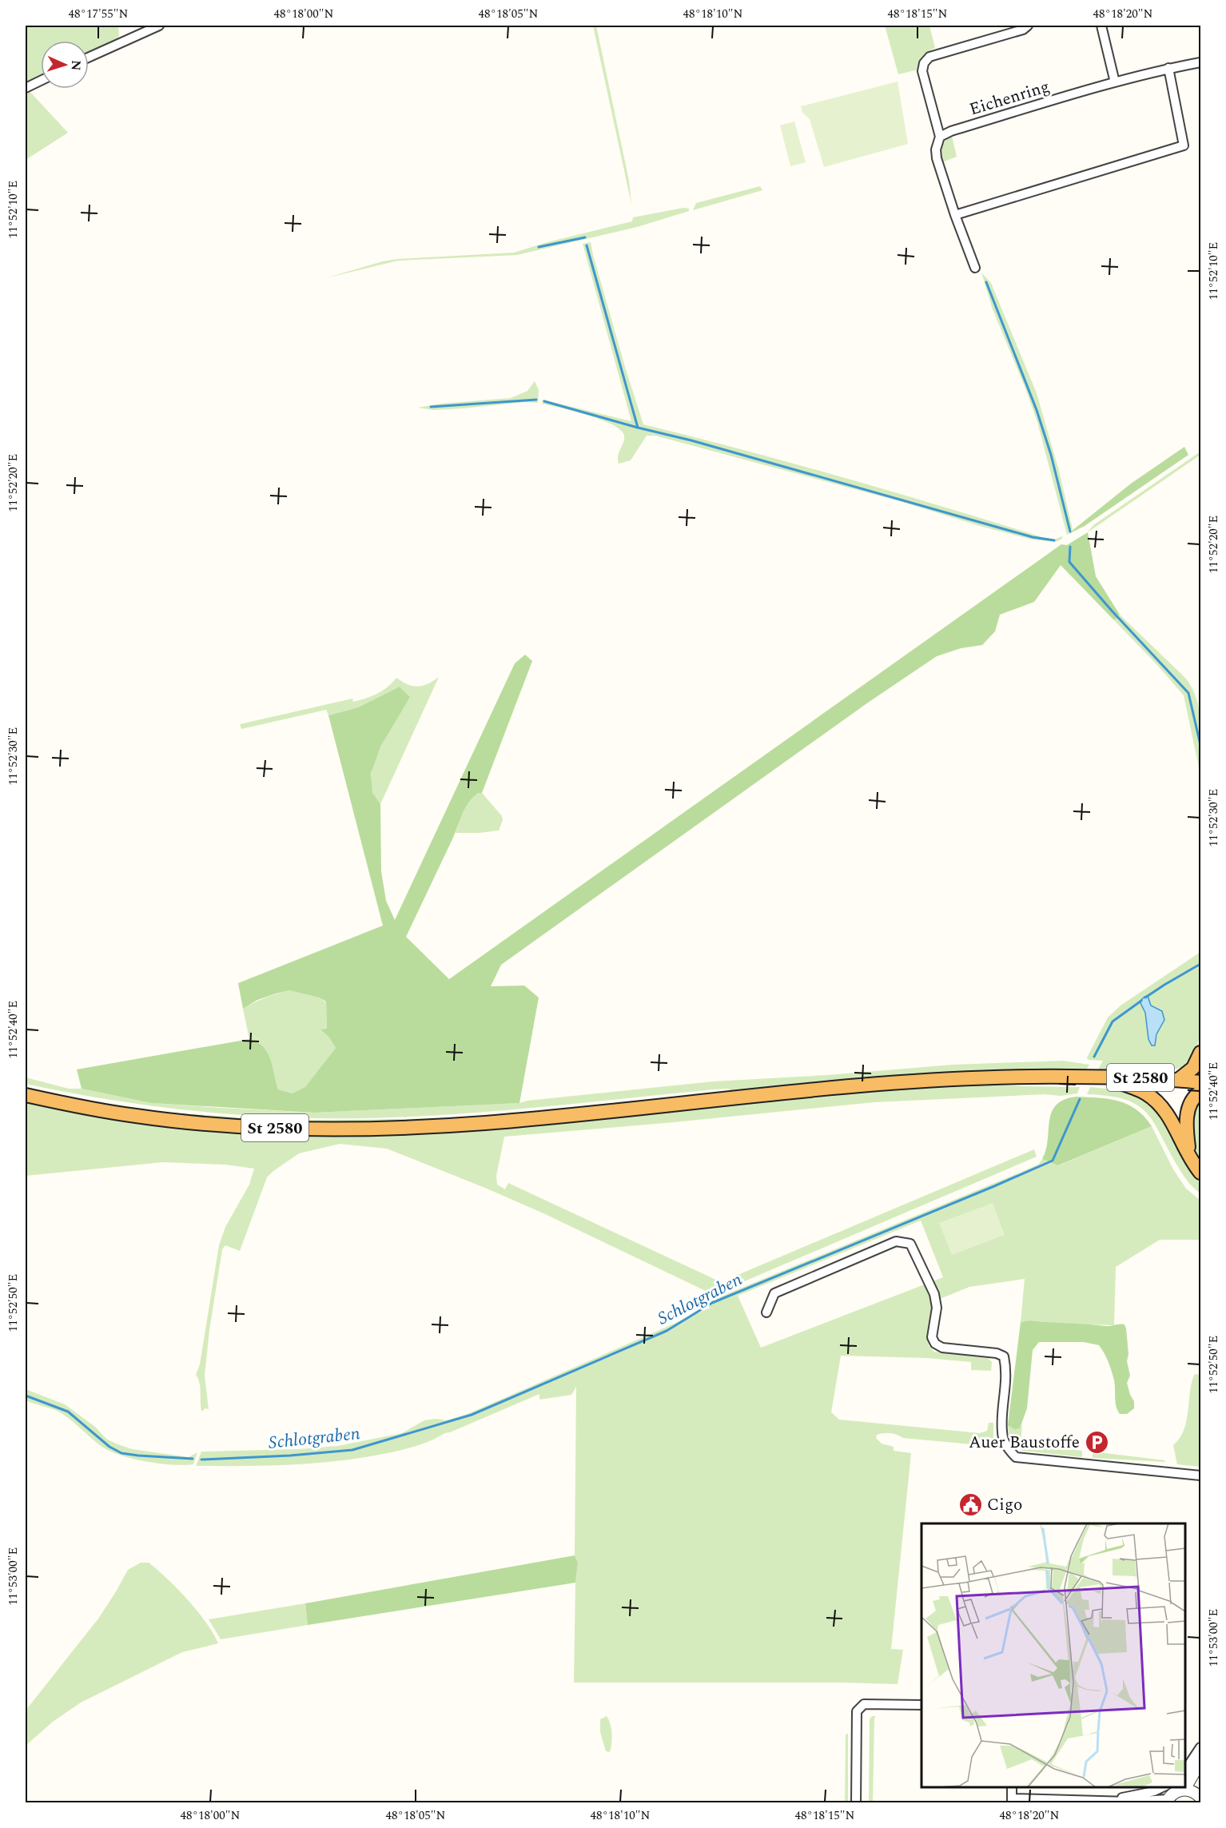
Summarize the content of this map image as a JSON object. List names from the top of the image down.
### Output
{
  "streets": {
    "highway": ["St 2580"],
    "street": ["Eichenring"]
  },
  "water": ["Schlotgraben"],
  "places": {
    "parking": ["Auer Baustoffe"],
    "public building": ["Cigo"]
  },
  "north": "right",
  "coordinates": [
    "48°17'55\"N",
    "48°18'00\"N",
    "48°18'05\"N",
    "48°18'10\"N",
    "48°18'15\"N",
    "48°18'20\"N",
    "11°52'10\"E",
    "11°52'20\"E",
    "11°52'30\"E",
    "11°52'40\"E",
    "11°52'50\"E",
    "11°53'00\"E"
  ]
}
